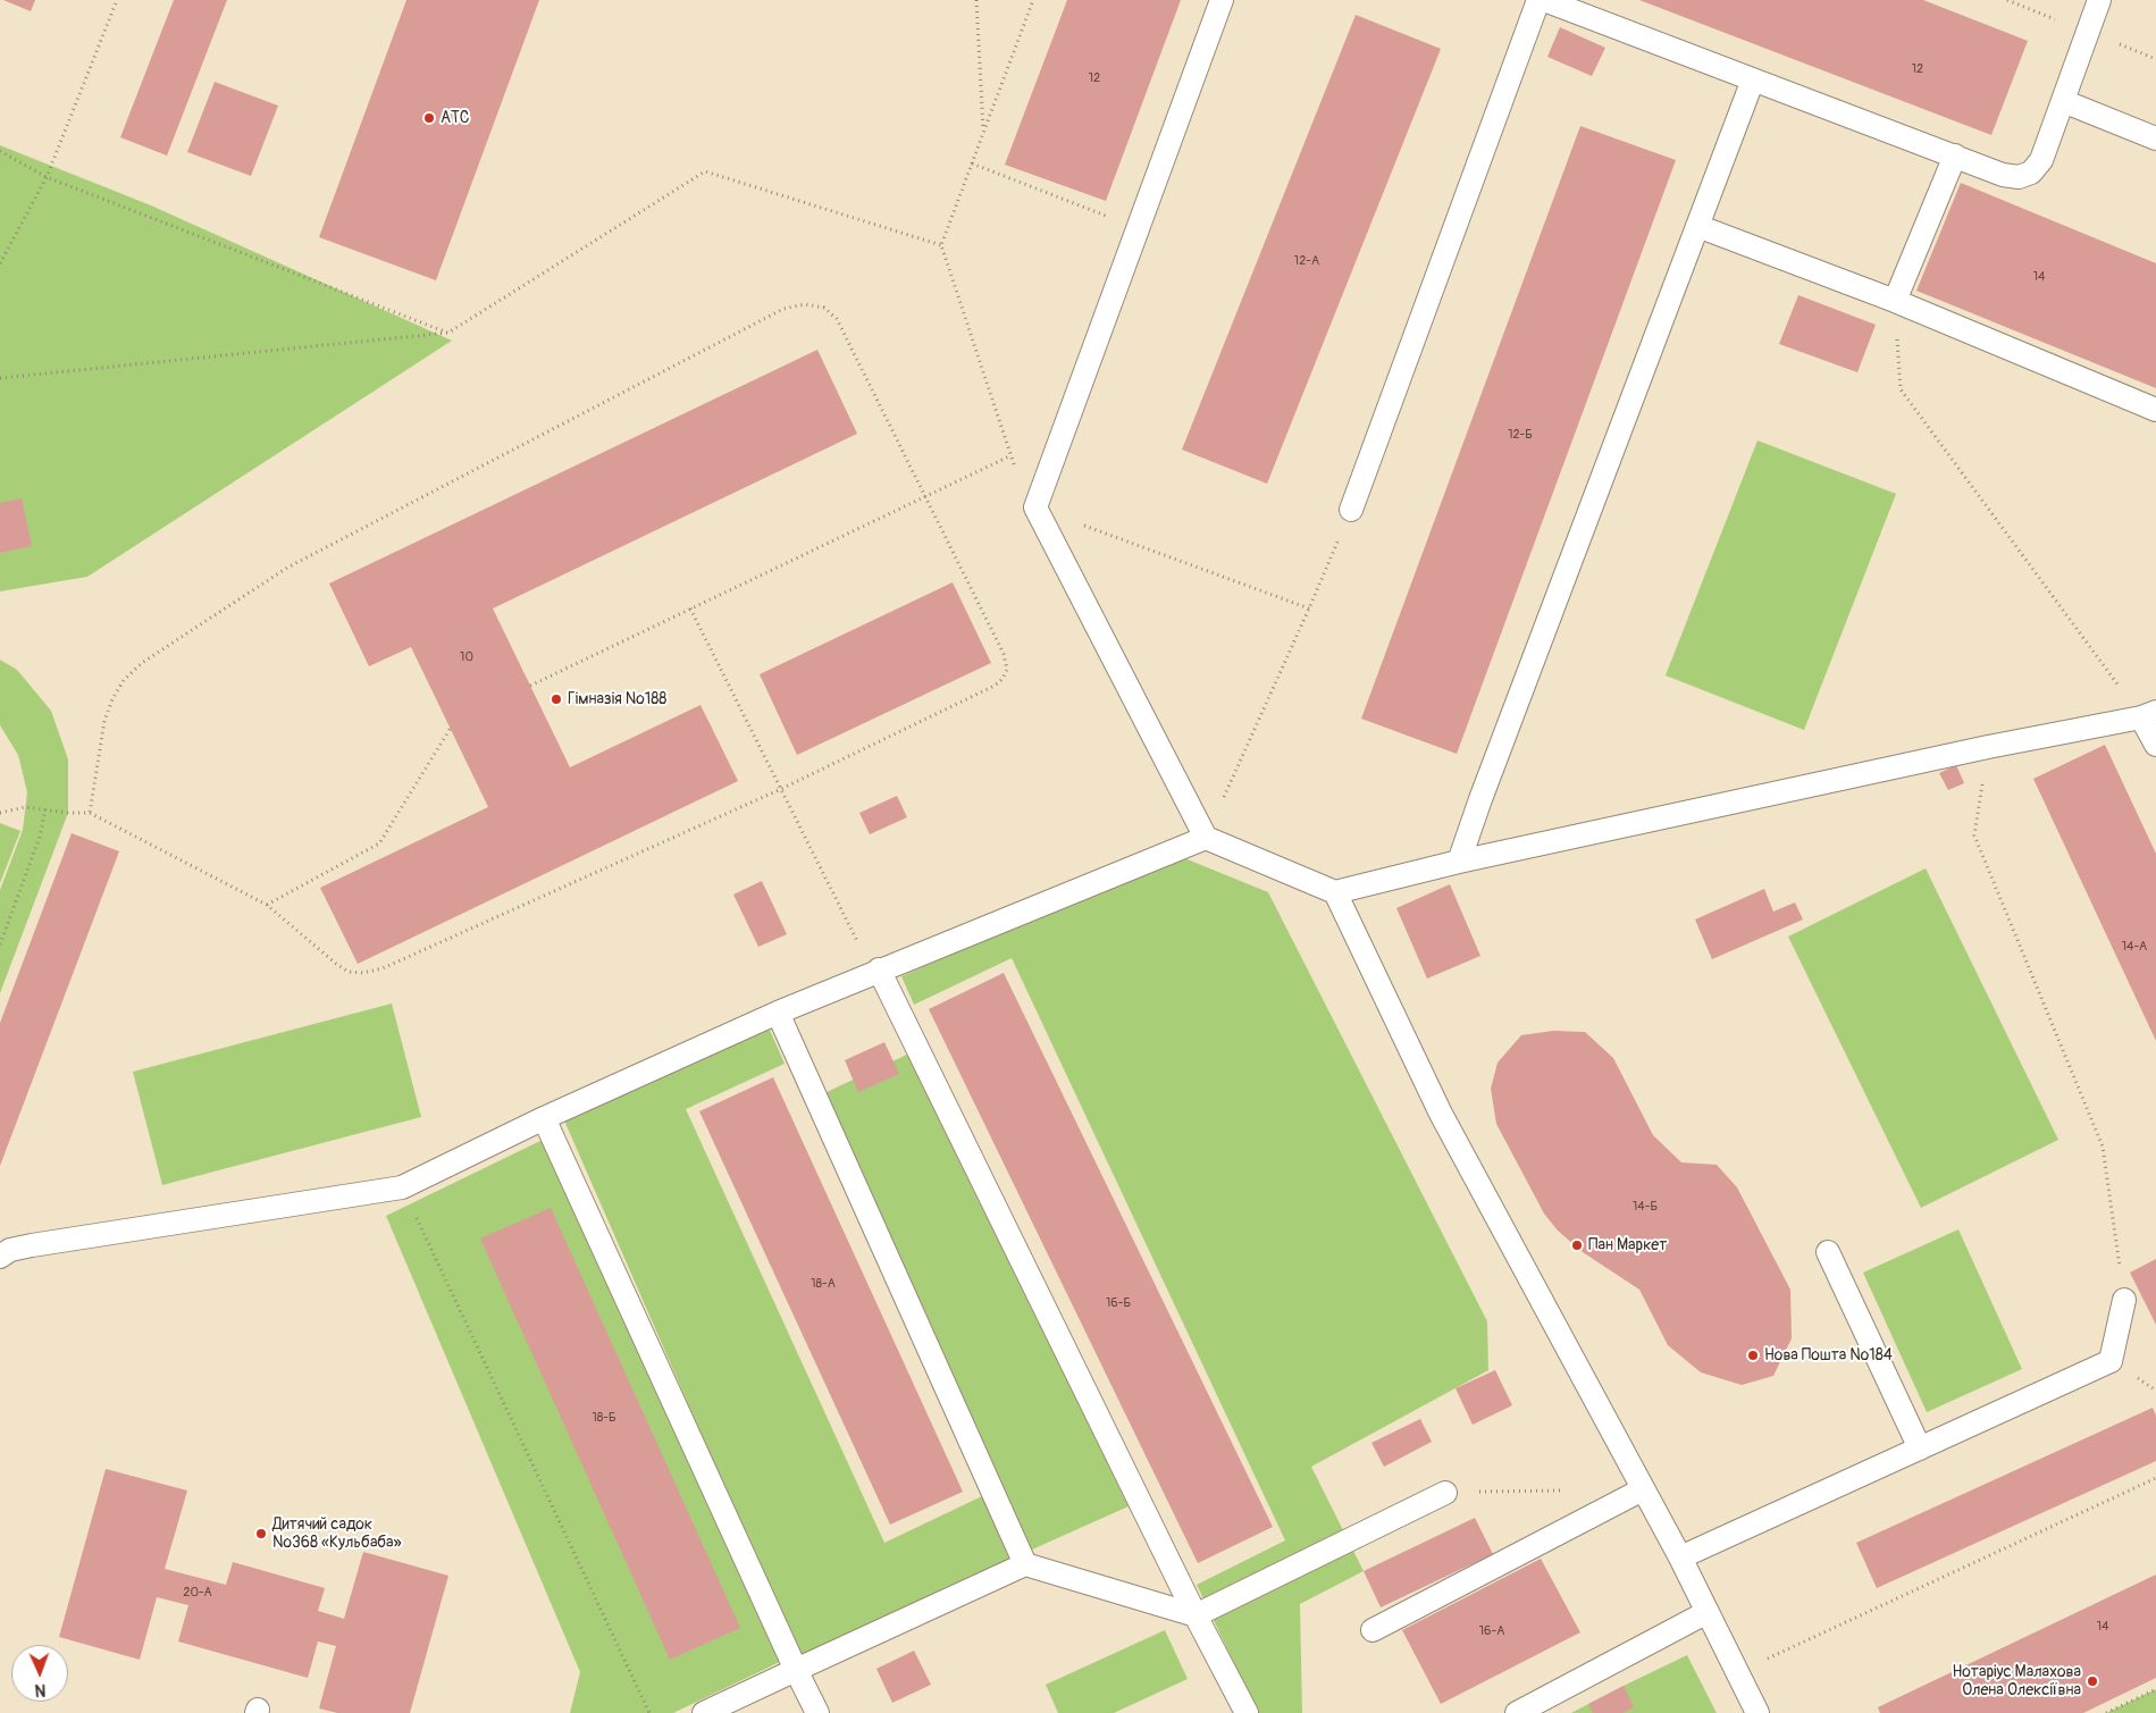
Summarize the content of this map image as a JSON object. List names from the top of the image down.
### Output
{
  "places": [
    "АТС",
    "Гімназія №188",
    "Пан Маркет",
    "Нова Пошта №184",
    "Дитячий садок №368 «Кульбаба»",
    "Нотаріус Малахова Олена Олексіївна"
  ],
  "house_numbers": [
    "12",
    "12",
    "12-А",
    "14",
    "12-Б",
    "10",
    "14-А",
    "14-Б",
    "18-А",
    "16-Б",
    "18-Б",
    "20-А",
    "14",
    "16-А"
  ],
  "north": "bottom"
}
